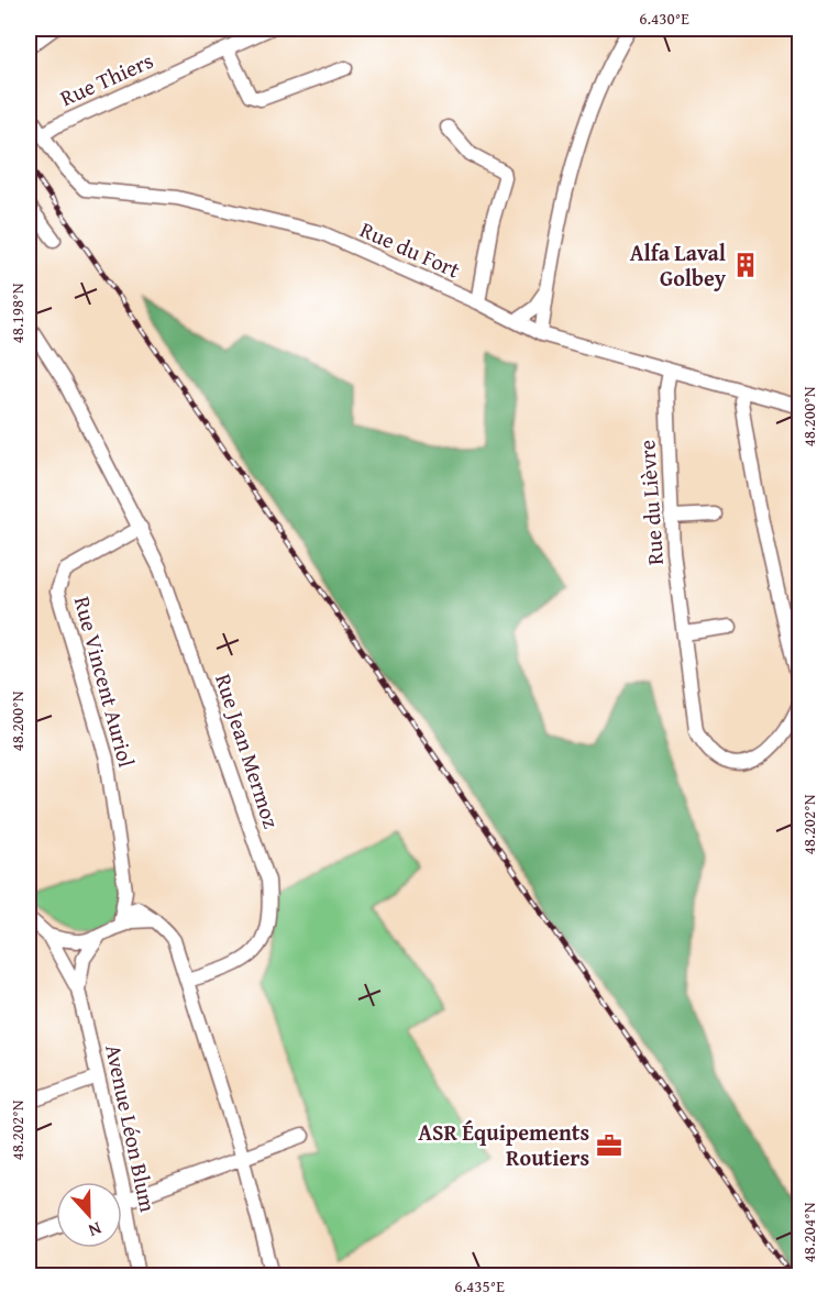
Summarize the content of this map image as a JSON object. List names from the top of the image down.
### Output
{
  "streets": {
    "street": [
      "Rue Thiers",
      "Rue du Fort",
      "Rue du Lièvre",
      "Rue Vincent Auriol",
      "Rue Jean Mermoz",
      "Avenue Léon Blum"
    ]
  },
  "crossings": [
    ["Rue Thiers", "Rue du Fort"],
    ["Rue du Fort", "Rue du Lièvre"],
    ["Rue Vincent Auriol", "Rue Jean Mermoz"]
  ],
  "places": {
    "building": ["Alfa Laval Golbey"],
    "office": ["ASR Équipements Routiers"]
  },
  "north": "bottom",
  "coordinates": [
    "6.430°E",
    "48.198°N",
    "48.200°N",
    "48.202°N",
    "48.204°N",
    "6.435°E"
  ]
}
